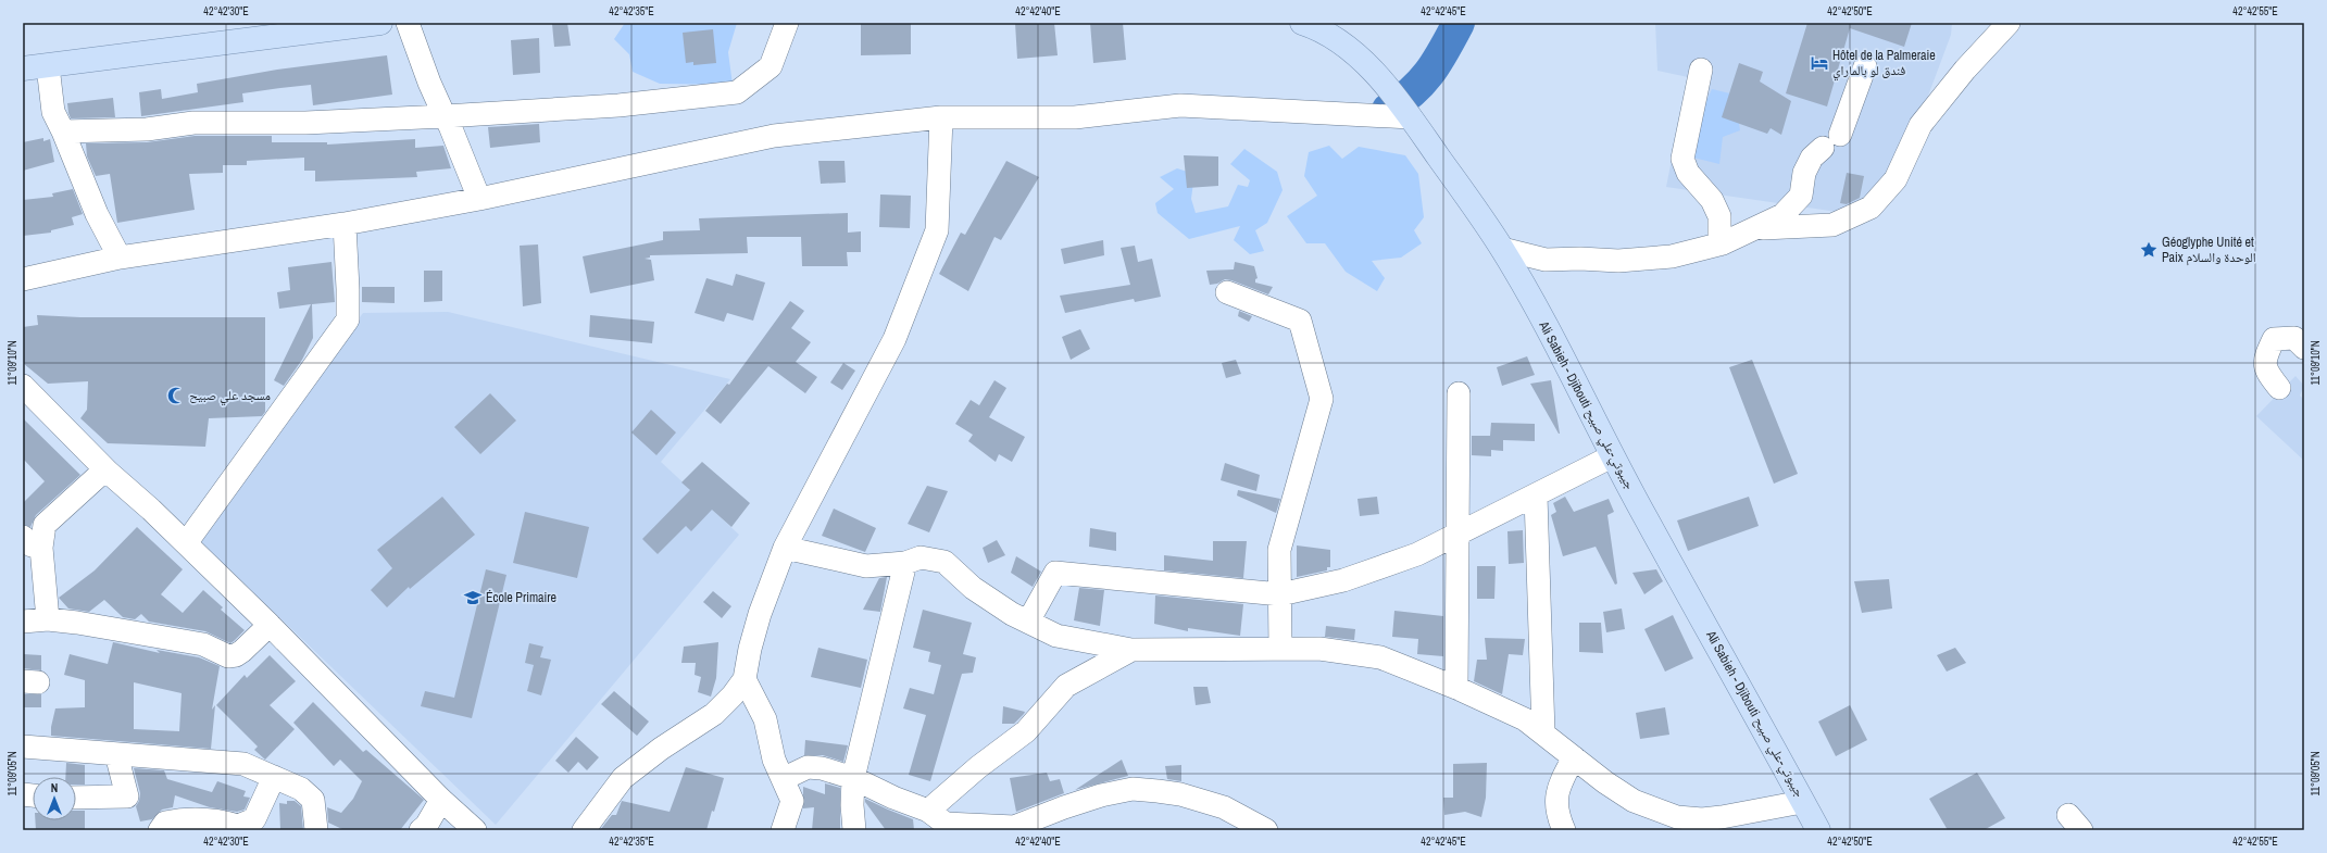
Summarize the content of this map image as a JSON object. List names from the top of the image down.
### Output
{
  "streets": {
    "main road": ["Ali Sabieh - Djibouti جيبوتي-علي صبيح"]
  },
  "places": {
    "hotel": ["Hôtel de la Palmeraie فندق لو بالماراي"],
    "place": ["Géoglyphe Unité et Paix الوحدة والسلام"],
    "mosque": ["مسجد علي صبيح"],
    "school or university": ["École Primaire"]
  },
  "north": "top",
  "coordinates": [
    "42°42'30\"E",
    "42°42'35\"E",
    "42°42'40\"E",
    "42°42'45\"E",
    "42°42'50\"E",
    "42°42'55\"E",
    "11°09'10\"N",
    "11°09'05\"N"
  ]
}
